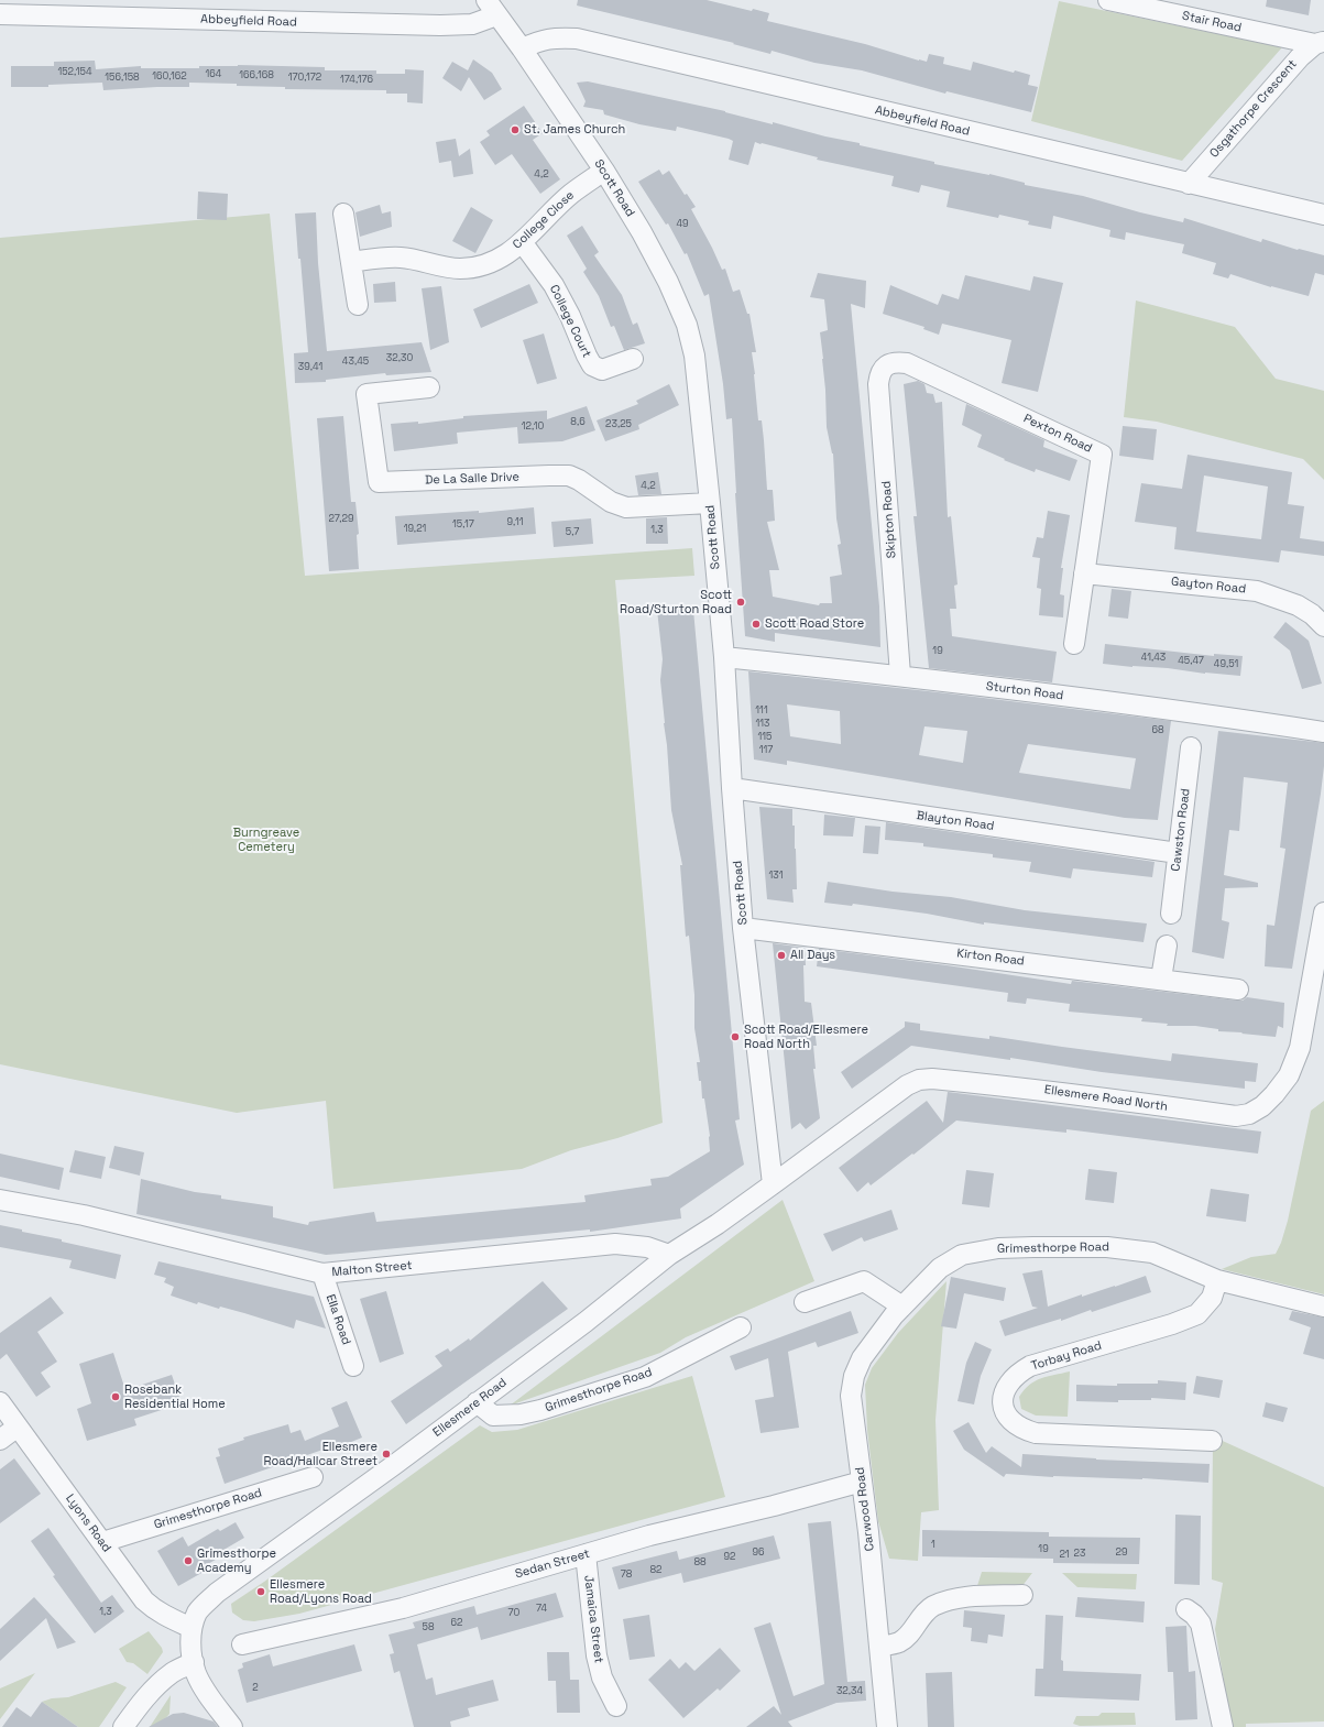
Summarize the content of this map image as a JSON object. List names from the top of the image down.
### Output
{
  "streets": {
    "street": [
      "Abbeyfield Road",
      "Stair Road",
      "Osgathorpe Crescent",
      "Scott Road",
      "College Close",
      "College Court",
      "Pexton Road",
      "De La Salle Drive",
      "Skipton Road",
      "Gayton Road",
      "Sturton Road",
      "Blayton Road",
      "Cawston Road",
      "Kirton Road",
      "Ellesmere Road North",
      "Grimesthorpe Road",
      "Malton Street",
      "Ella Road",
      "Torbay Road",
      "Ellesmere Road",
      "Carwood Road",
      "Lyons Road",
      "Sedan Street",
      "Jamaica Street"
    ]
  },
  "crossings": [
    ["Abbeyfield Road", "Osgathorpe Crescent"],
    ["Abbeyfield Road", "Scott Road"],
    ["Stair Road", "Osgathorpe Crescent"],
    ["Scott Road", "College Close"],
    ["Scott Road", "De La Salle Drive"],
    ["Scott Road", "Sturton Road"],
    ["Scott Road", "Blayton Road"],
    ["Scott Road", "Kirton Road"],
    ["Scott Road", "Ellesmere Road North"],
    ["Scott Road", "Ellesmere Road"],
    ["College Close", "College Court"],
    ["Pexton Road", "Skipton Road"],
    ["Pexton Road", "Gayton Road"],
    ["Skipton Road", "Sturton Road"],
    ["Blayton Road", "Cawston Road"],
    ["Ellesmere Road North", "Ellesmere Road"],
    ["Grimesthorpe Road", "Torbay Road"],
    ["Grimesthorpe Road", "Ellesmere Road"],
    ["Grimesthorpe Road", "Carwood Road"],
    ["Grimesthorpe Road", "Lyons Road"],
    ["Malton Street", "Ella Road"],
    ["Malton Street", "Ellesmere Road"],
    ["Ellesmere Road", "Lyons Road"],
    ["Carwood Road", "Sedan Street"],
    ["Sedan Street", "Jamaica Street"]
  ],
  "parks": ["Burngreave Cemetery"],
  "places": [
    "St. James Church",
    "Scott Road/Sturton Road",
    "Scott Road Store",
    "All Days",
    "Scott Road/Ellesmere Road North",
    "Rosebank Residential Home",
    "Ellesmere Road/Hallcar Street",
    "Grimesthorpe Academy",
    "Ellesmere Road/Lyons Road"
  ],
  "house_numbers": [
    "152,154",
    "164",
    "166,168",
    "160,162",
    "156,158",
    "170,172",
    "174,176",
    "4,2",
    "49",
    "32,30",
    "43,45",
    "39,41",
    "8,6",
    "23,25",
    "12,10",
    "4,2",
    "27,29",
    "9,11",
    "15,17",
    "19,21",
    "1,3",
    "5,7",
    "19",
    "41,43",
    "45,47",
    "49,51",
    "111",
    "113",
    "68",
    "115",
    "117",
    "131",
    "1",
    "19",
    "96",
    "29",
    "23",
    "21",
    "92",
    "88",
    "82",
    "78",
    "74",
    "1,3",
    "70",
    "62",
    "58",
    "2",
    "32,34"
  ]
}
